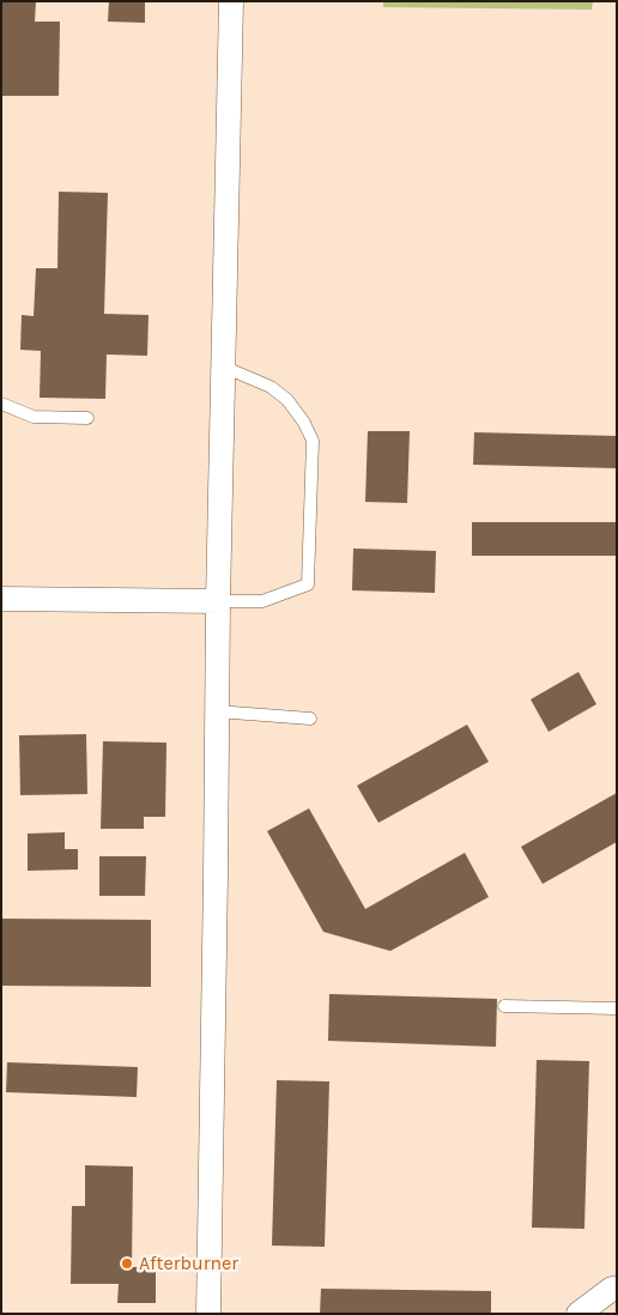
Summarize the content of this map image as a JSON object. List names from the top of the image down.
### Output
{
  "places": ["Afterburner"]
}
